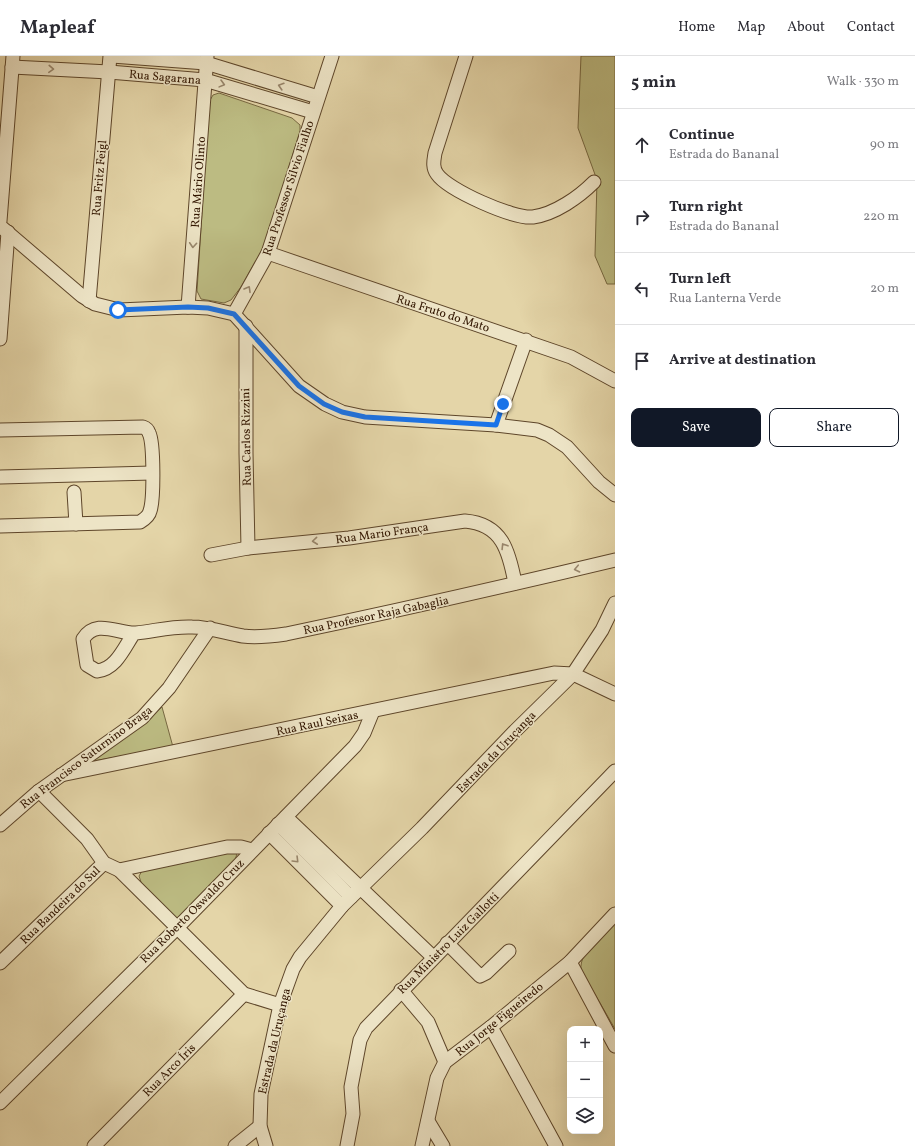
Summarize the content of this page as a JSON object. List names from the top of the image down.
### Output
{
  "streets": {
    "street": [
      "Rua Sagarana",
      "Rua Fritz Feigl",
      "Rua Mário Olinto",
      "Rua Professor Sílvio Fialho",
      "Rua Fruto do Mato",
      "Rua Carlos Rizzini",
      "Rua Mario França",
      "Rua Professor Raja Gabaglia",
      "Rua Raul Seixas",
      "Estrada da Uruçanga",
      "Rua Francisco Saturnino Braga",
      "Rua Bandeira do Sul",
      "Rua Roberto Oswaldo Cruz",
      "Rua Ministro Luiz Gallotti",
      "Rua Jorge Figueiredo",
      "Rua Arco Íris"
    ]
  },
  "crossings": [
    ["Rua Sagarana", "Rua Fritz Feigl"],
    ["Rua Sagarana", "Rua Mário Olinto"],
    ["Rua Sagarana", "Rua Professor Sílvio Fialho"],
    ["Rua Professor Sílvio Fialho", "Rua Fruto do Mato"],
    ["Rua Carlos Rizzini", "Rua Mario França"],
    ["Rua Mario França", "Rua Professor Raja Gabaglia"],
    ["Rua Professor Raja Gabaglia", "Rua Francisco Saturnino Braga"],
    ["Rua Raul Seixas", "Estrada da Uruçanga"],
    ["Rua Raul Seixas", "Rua Francisco Saturnino Braga"],
    ["Rua Raul Seixas", "Rua Roberto Oswaldo Cruz"],
    ["Rua Bandeira do Sul", "Rua Roberto Oswaldo Cruz"]
  ],
  "one_way": ["Rua Mário Olinto"],
  "page": {
    "header": "Mapleaf",
    "nav": [
      "Home",
      "Map",
      "About",
      "Contact"
    ],
    "heading": ["5 min", "Walk · 330 m"],
    "list": [
      ["Continue", "Estrada do Bananal", "90 m"],
      ["Turn right", "Estrada do Bananal", "220 m"],
      ["Turn left", "Rua Lanterna Verde", "20 m"],
      "Arrive at destination"
    ],
    "buttons": ["Save", "Share"],
    "map_buttons": ["+", "−"]
  }
}
